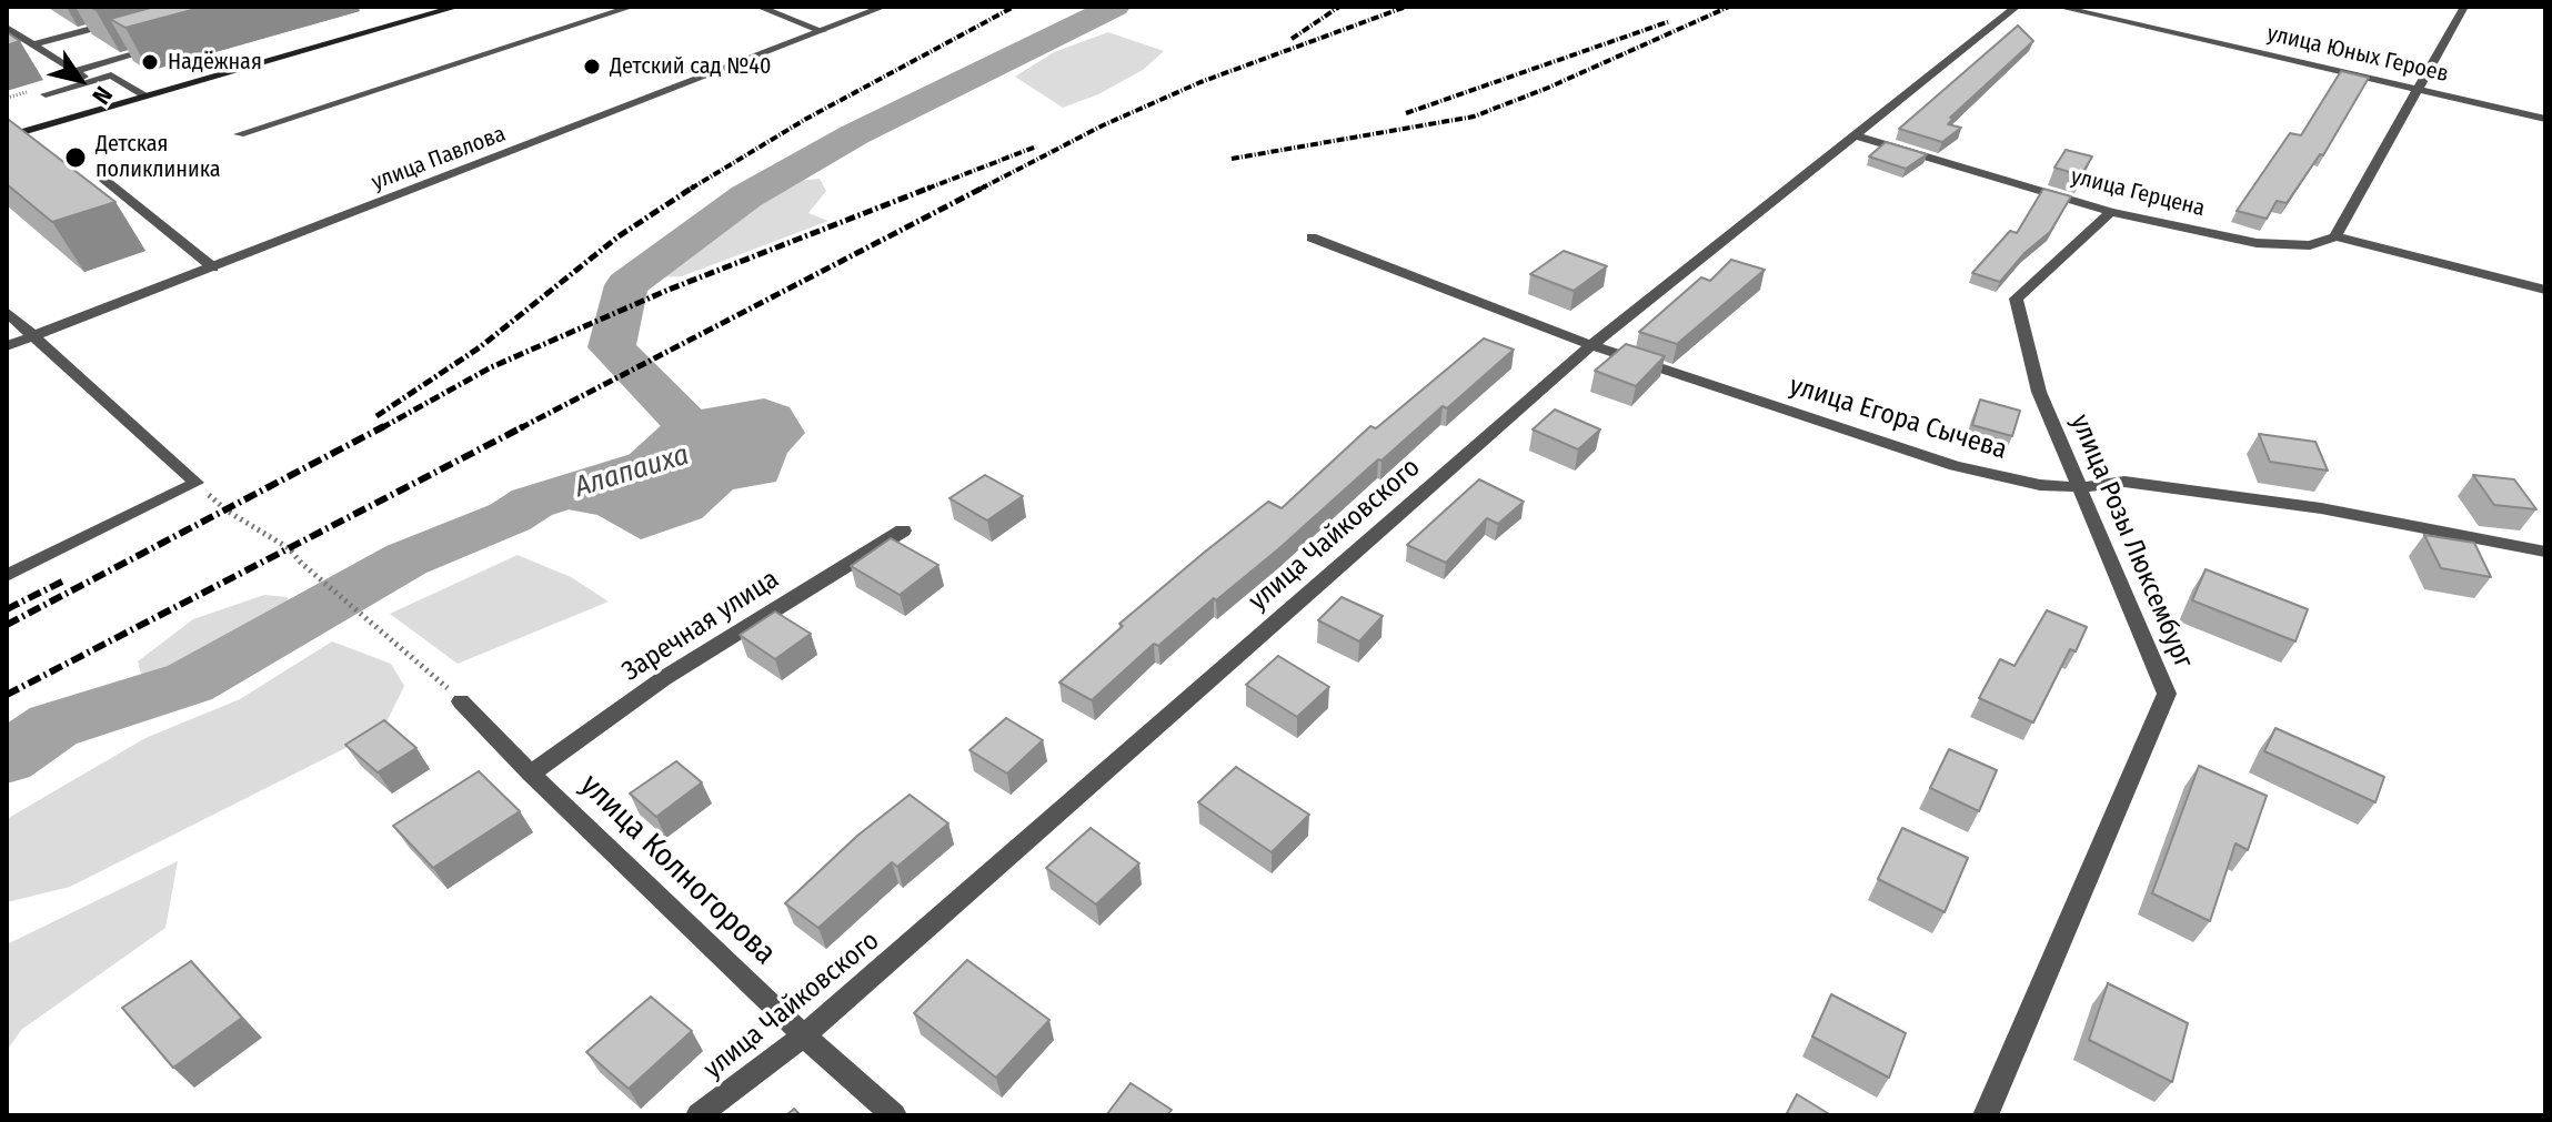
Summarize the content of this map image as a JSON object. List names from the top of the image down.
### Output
{
  "streets": {
    "street": [
      "улица Юных Героев",
      "улица Павлова",
      "улица Герцена",
      "улица Егора Сычева",
      "улица Чайковского",
      "улица Розы Люксембург",
      "Заречная улица",
      "улица Колногорова"
    ]
  },
  "crossings": [
    ["улица Герцена", "улица Чайковского"],
    ["улица Герцена", "улица Розы Люксембург"],
    ["улица Егора Сычева", "улица Чайковского"],
    ["улица Егора Сычева", "улица Розы Люксембург"],
    ["улица Чайковского", "улица Колногорова"],
    ["Заречная улица", "улица Колногорова"]
  ],
  "water": ["Алапаиха"],
  "places": ["Надёжная", "Детский сад №40", "Детская поликлиника"],
  "north": "bottom right"
}
